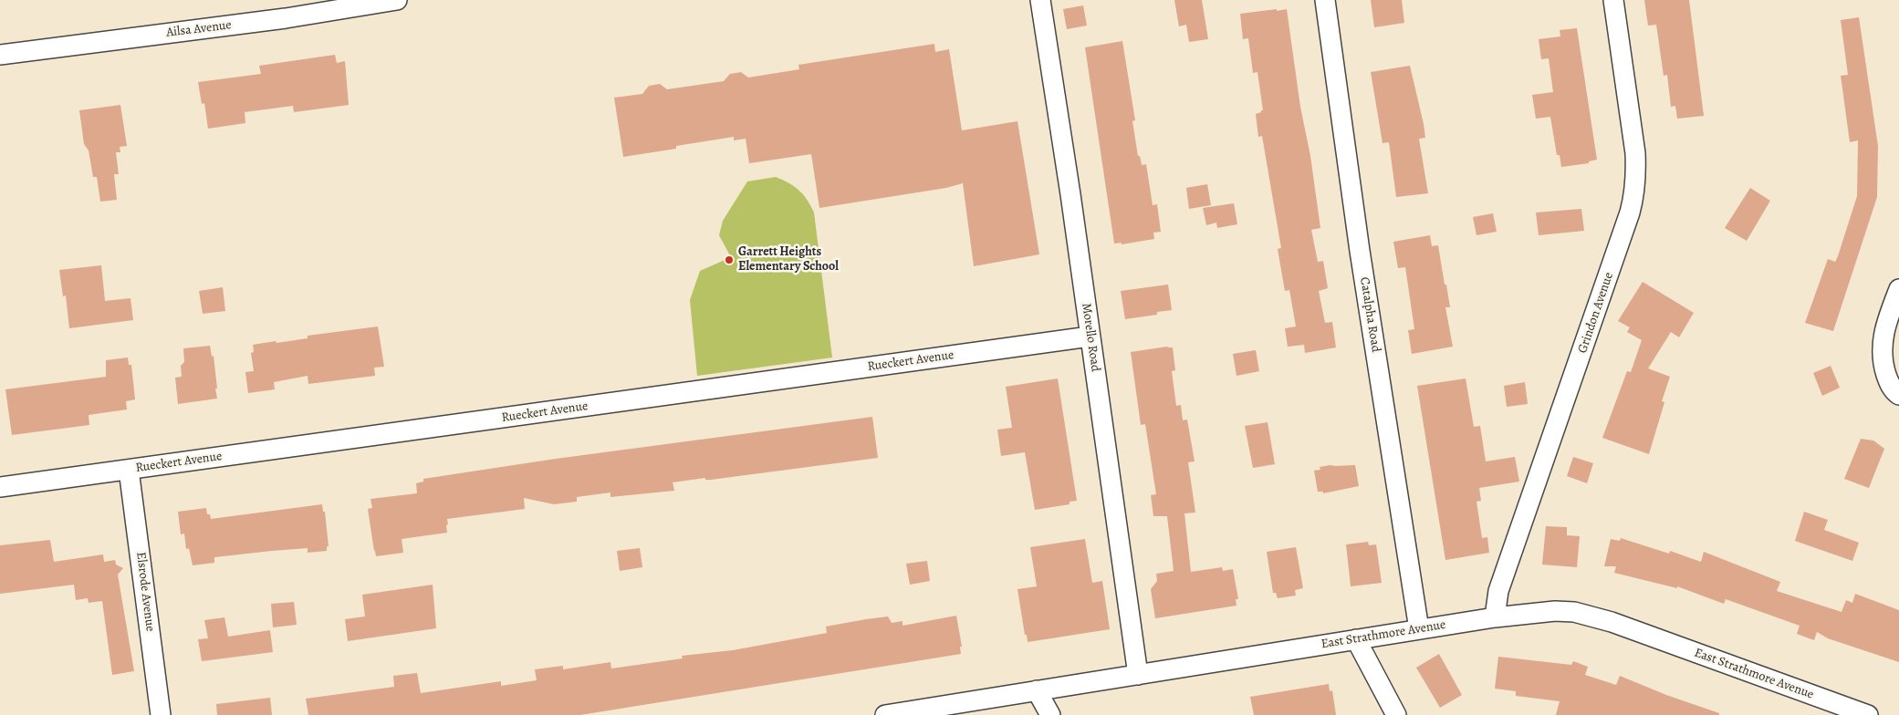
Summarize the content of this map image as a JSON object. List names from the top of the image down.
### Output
{
  "streets": {
    "street": [
      "Ailsa Avenue",
      "Grindon Avenue",
      "Catalpha Road",
      "Morello Road",
      "Rueckert Avenue",
      "Elsrode Avenue",
      "East Strathmore Avenue"
    ]
  },
  "crossings": [
    ["Grindon Avenue", "East Strathmore Avenue"],
    ["Catalpha Road", "East Strathmore Avenue"],
    ["Morello Road", "Rueckert Avenue"],
    ["Morello Road", "East Strathmore Avenue"],
    ["Rueckert Avenue", "Elsrode Avenue"]
  ],
  "places": ["Garrett Heights Elementary School"]
}
